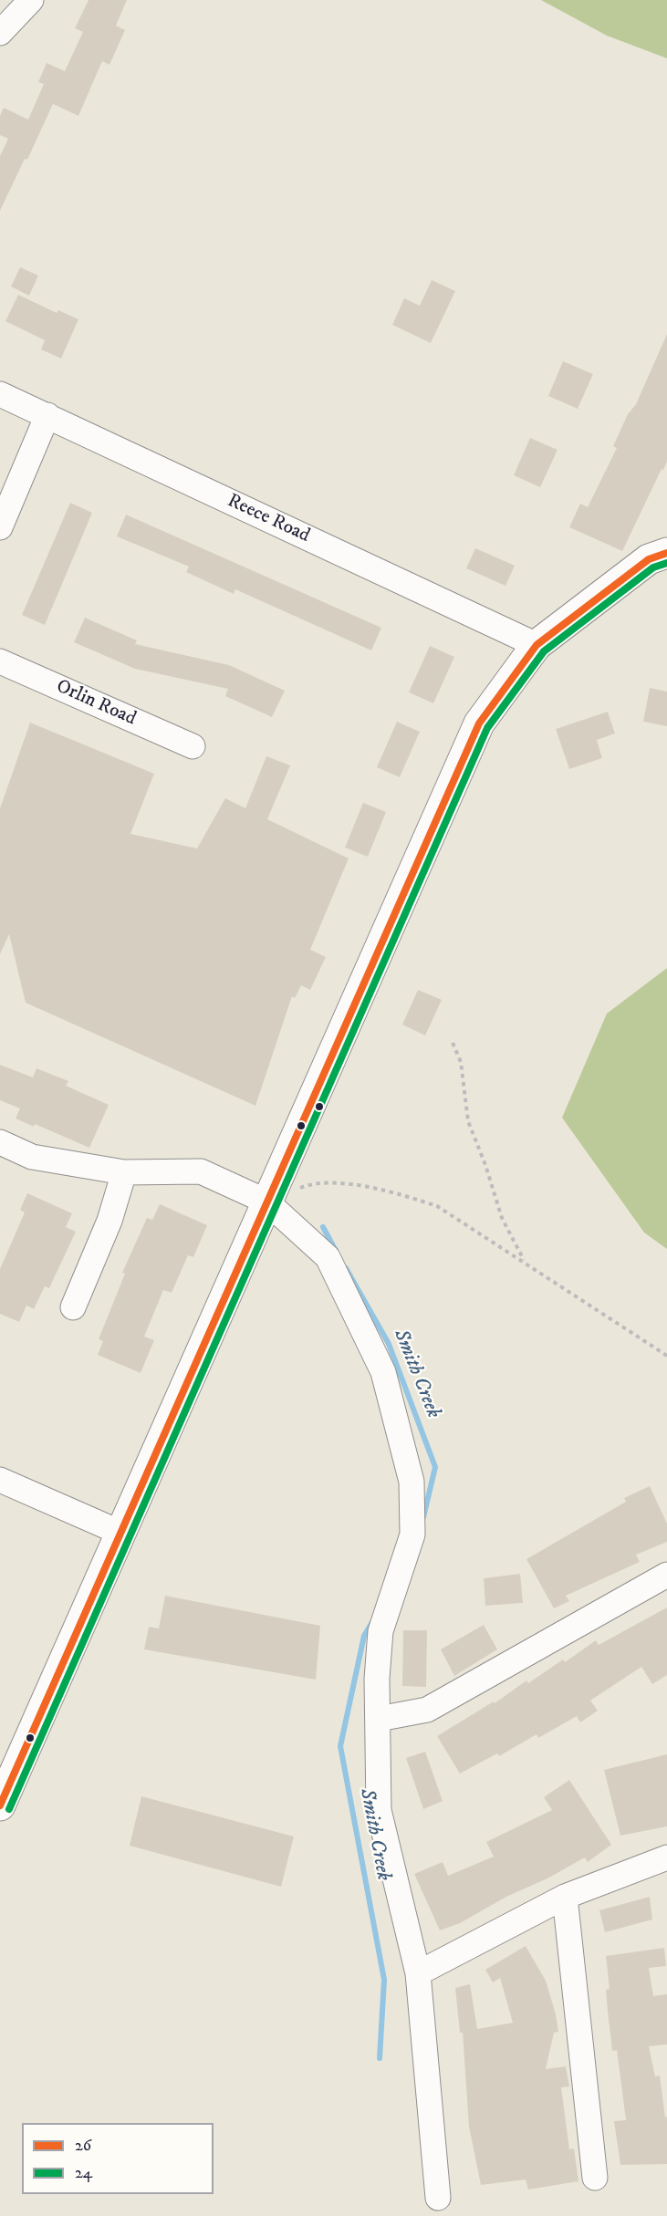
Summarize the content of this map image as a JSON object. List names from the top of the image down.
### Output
{
  "streets": {
    "street": ["Reece Road", "Orlin Road"]
  },
  "water": ["Smith Creek"],
  "lines": ["transit line 26", "transit line 24"],
  "legend": ["26", "24"]
}
